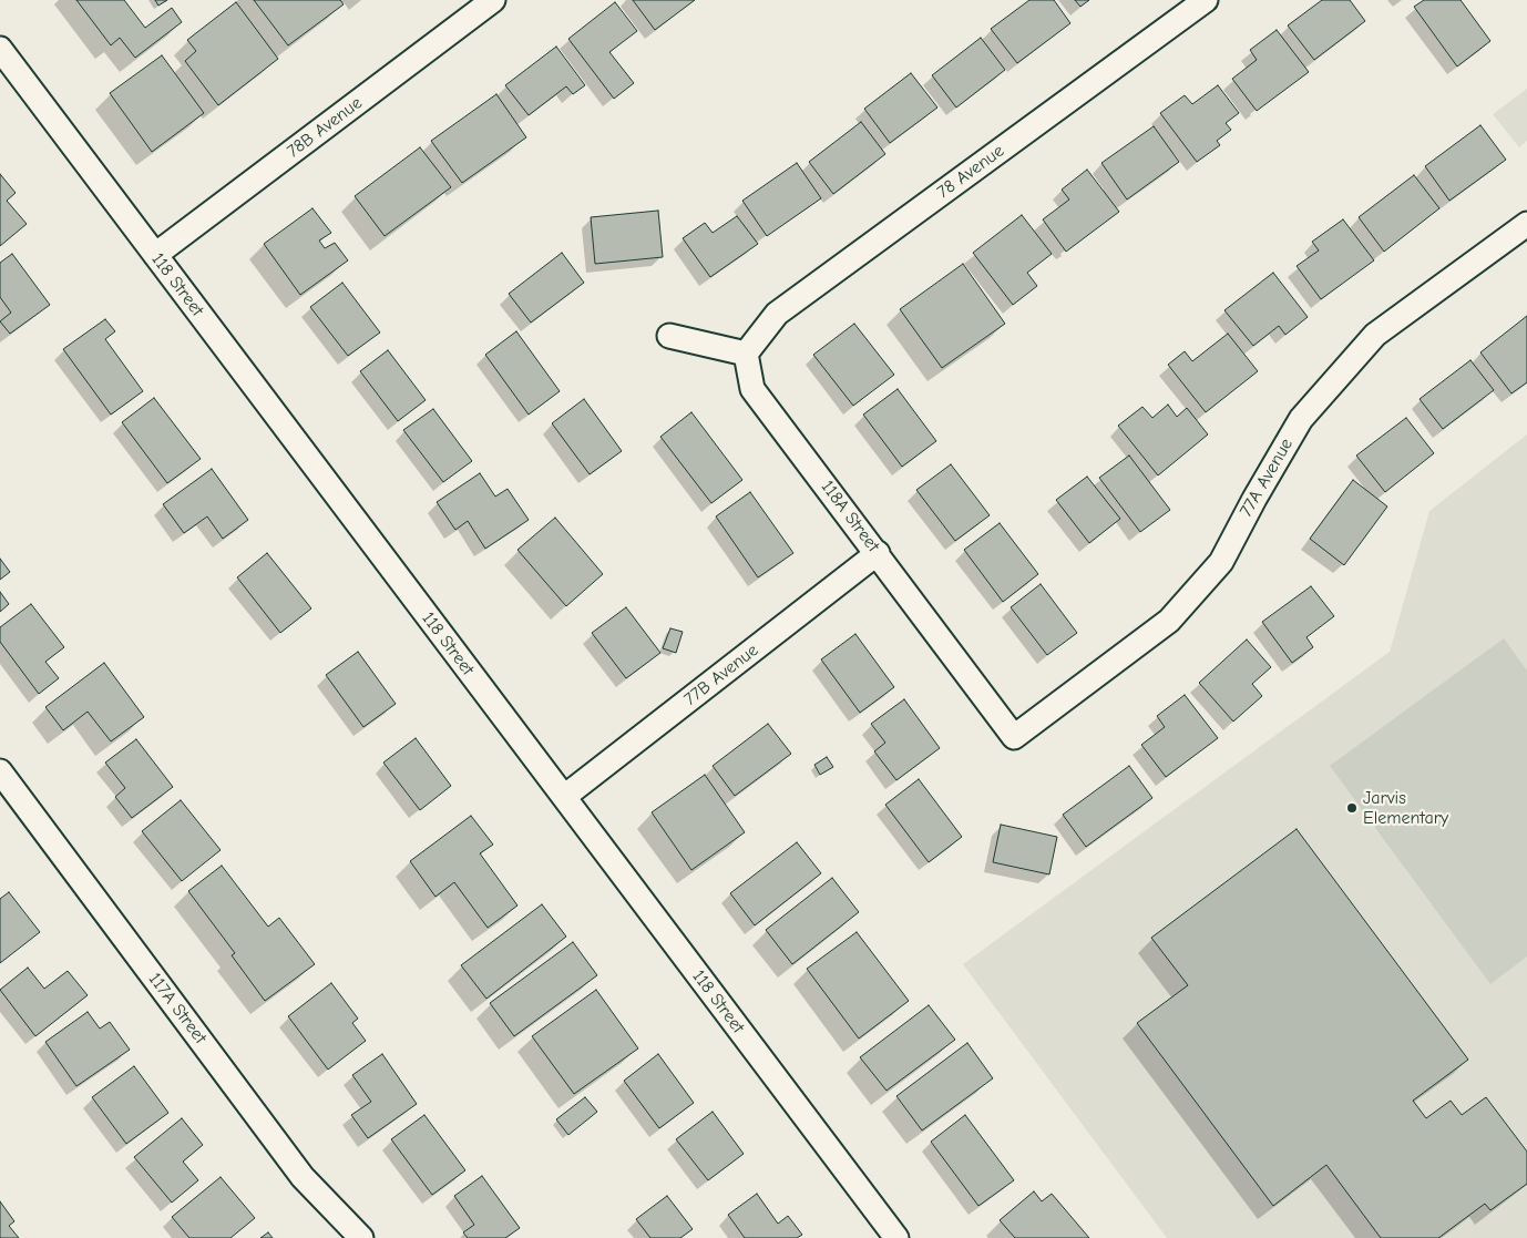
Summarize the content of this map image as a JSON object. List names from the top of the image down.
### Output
{
  "streets": {
    "street": [
      "78B Avenue",
      "78 Avenue",
      "118 Street",
      "77A Avenue",
      "118A Street",
      "77B Avenue",
      "117A Street"
    ]
  },
  "crossings": [
    ["78B Avenue", "118 Street"],
    ["78 Avenue", "118A Street"],
    ["118 Street", "77B Avenue"],
    ["77A Avenue", "118A Street"],
    ["118A Street", "77B Avenue"]
  ],
  "places": ["Jarvis Elementary"]
}
